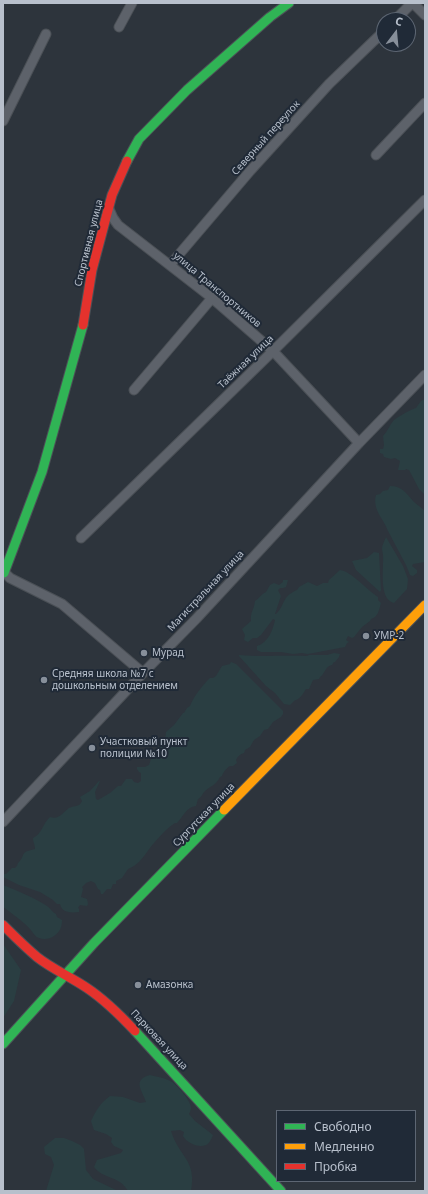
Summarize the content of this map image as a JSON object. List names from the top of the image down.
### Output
{
  "streets": {
    "main road": ["Спортивная улица", "Сургутская улица", "Парковая улица"],
    "street": [
      "Северный переулок",
      "улица Транспортников",
      "Таёжная улица",
      "Магистральная улица"
    ]
  },
  "crossings": [
    ["Северный переулок", "улица Транспортников"],
    ["Спортивная улица", "улица Транспортников"],
    ["улица Транспортников", "Таёжная улица"],
    ["улица Транспортников", "Магистральная улица"],
    ["Сургутская улица", "Парковая улица"]
  ],
  "places": [
    "УМР-2",
    "Мурад",
    "Средняя школа №7 с дошкольным отделением",
    "Участковый пункт полиции №10",
    "Амазонка"
  ],
  "legend": ["Свободно", "Медленно", "Пробка"],
  "north": "top"
}
